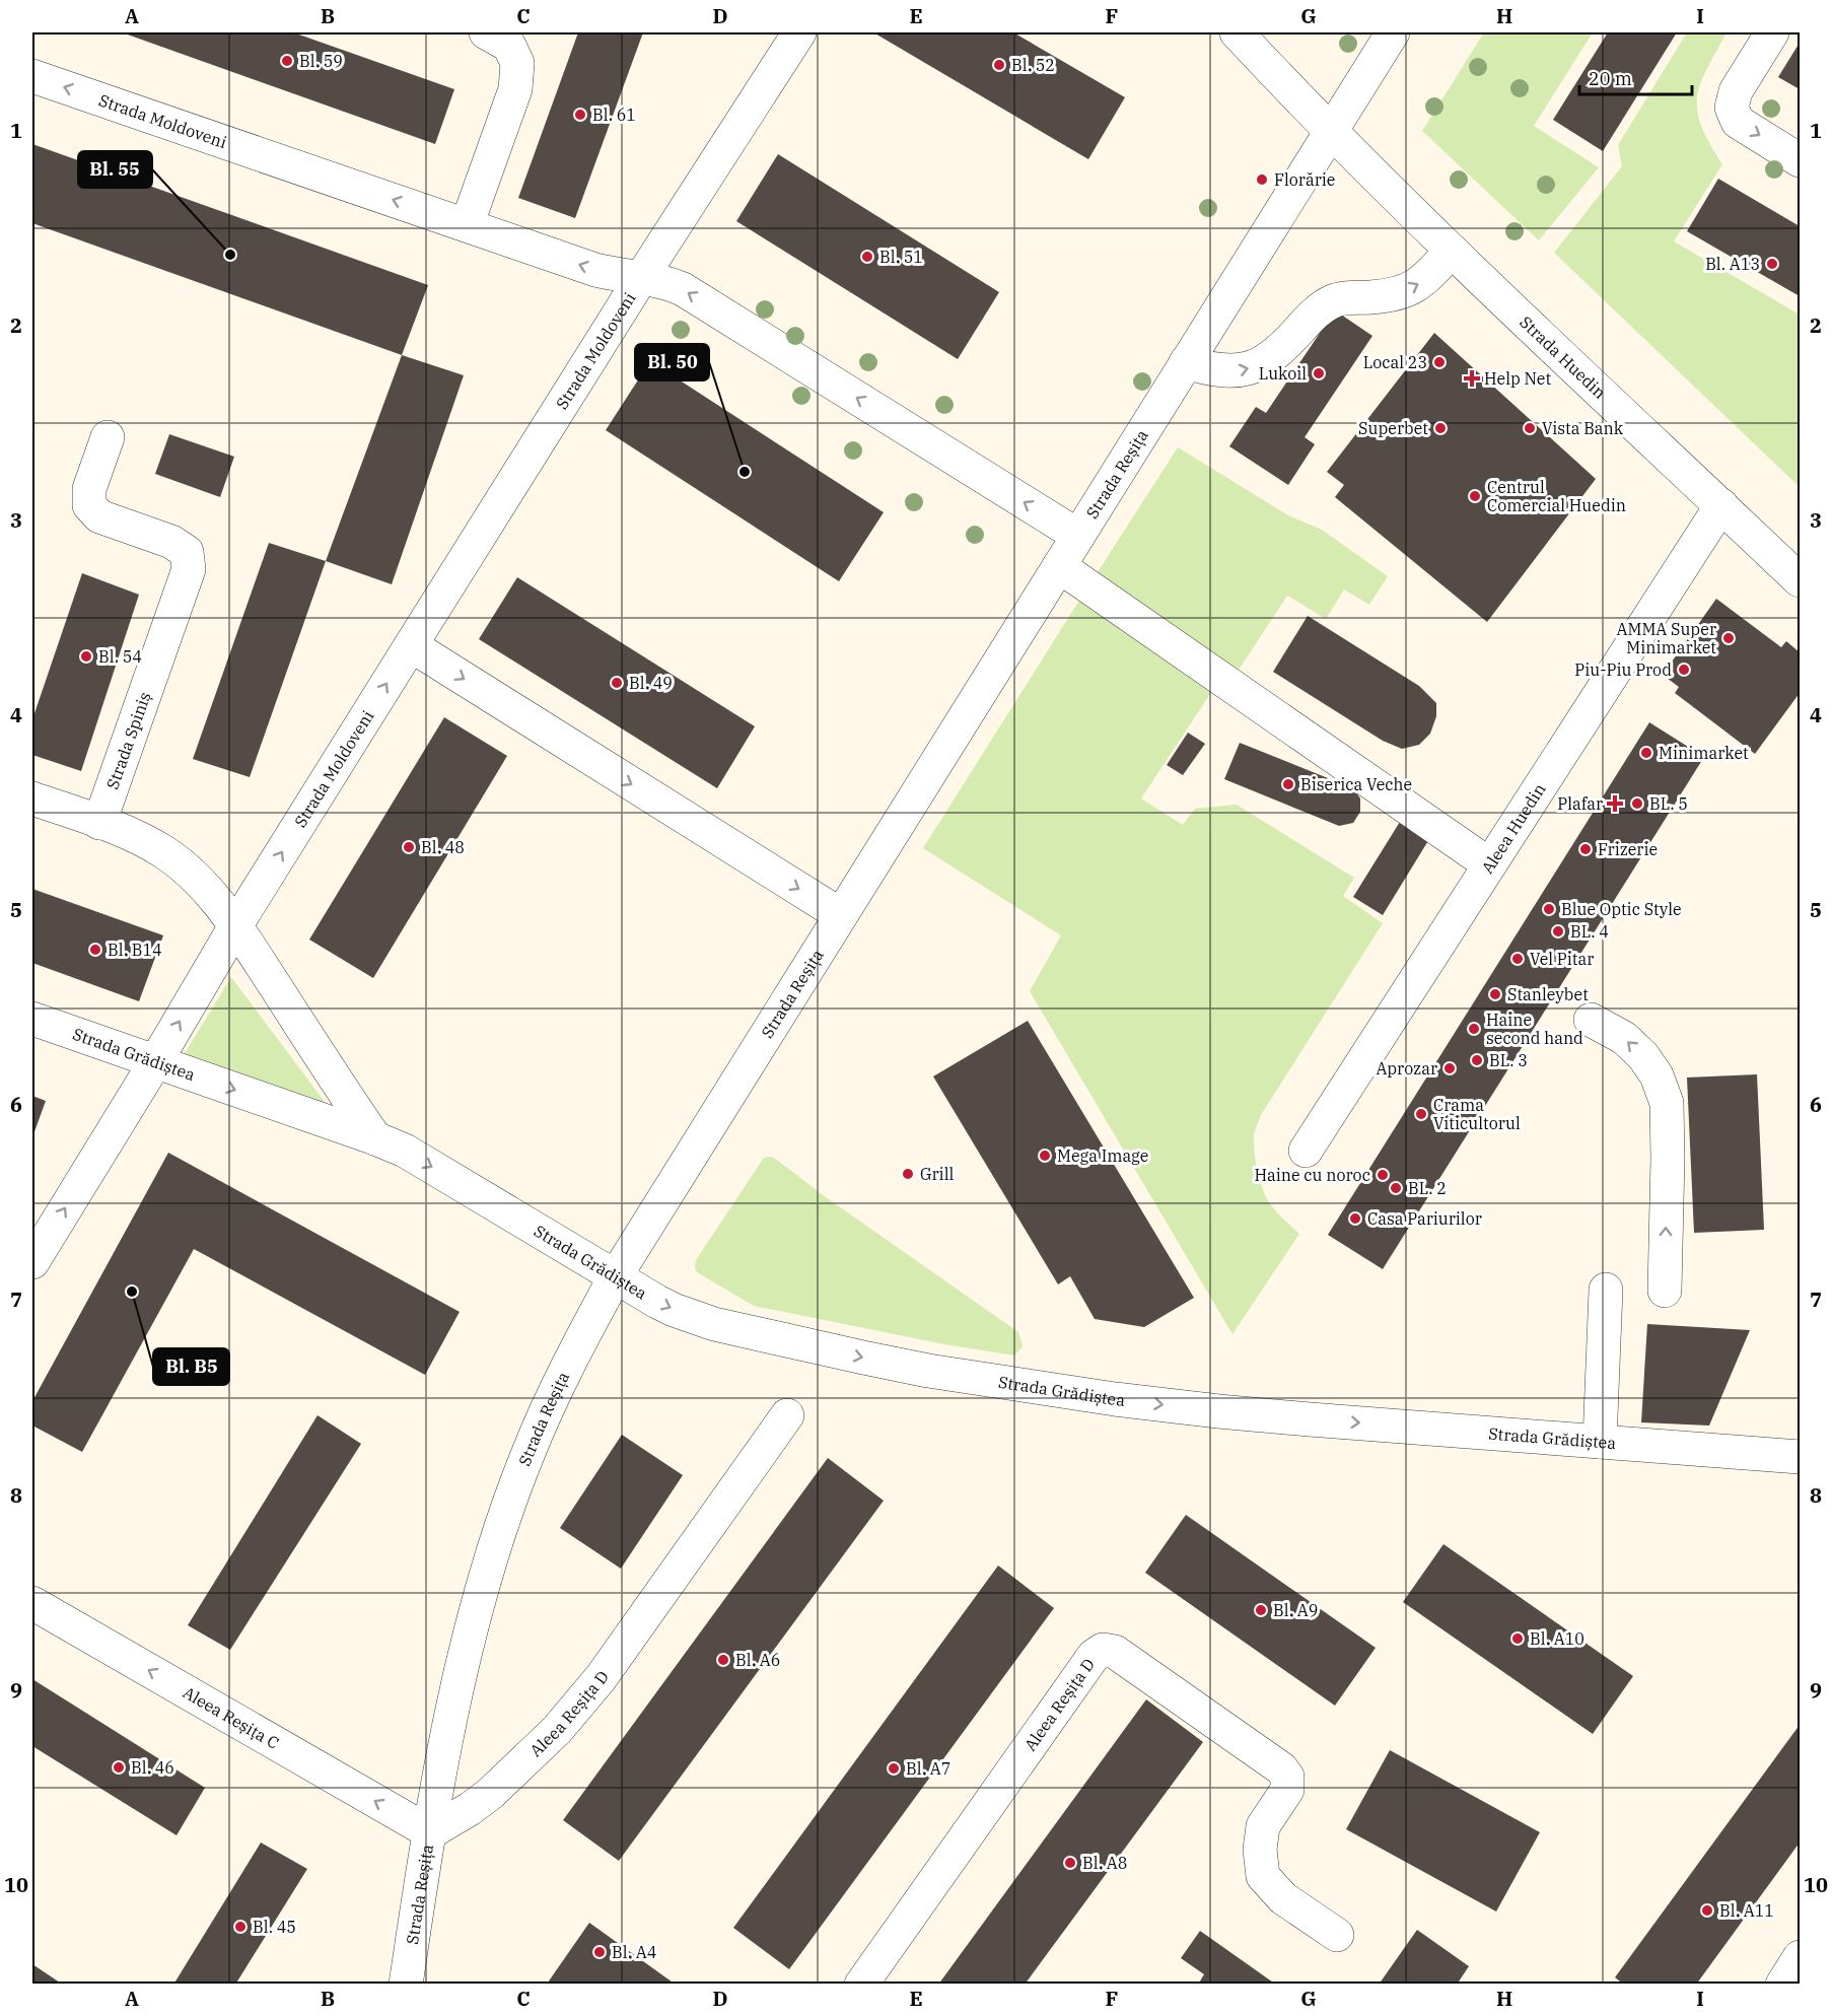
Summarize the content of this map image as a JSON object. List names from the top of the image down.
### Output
{
  "streets": {
    "street": [
      "Strada Moldoveni",
      "Strada Huedin",
      "Strada Reșița",
      "Strada Spiniș",
      "Aleea Huedin",
      "Strada Grădiștea",
      "Aleea Reșița D",
      "Aleea Reșița C"
    ]
  },
  "crossings": [
    ["Strada Moldoveni", "Strada Grădiștea"],
    ["Strada Huedin", "Strada Reșița"],
    ["Strada Huedin", "Aleea Huedin"],
    ["Strada Reșița", "Strada Grădiștea"],
    ["Strada Reșița", "Aleea Reșița D"],
    ["Strada Reșița", "Aleea Reșița C"],
    ["Aleea Reșița D", "Aleea Reșița C"]
  ],
  "one_way": ["Strada Grădiștea", "Aleea Reșița C"],
  "places": {
    "other": [
      "Bl. 59",
      "Bl. 52",
      "Bl. 61",
      "Florărie",
      "Bl. 55",
      "Bl. 51",
      "Bl. A13",
      "Local 23",
      "Lukoil",
      "Superbet",
      "Vista Bank",
      "Bl. 50",
      "Centrul Comercial Huedin",
      "AMMA Super Minimarket",
      "Bl. 54",
      "Piu-Piu Prod",
      "Bl. 49",
      "Minimarket",
      "Biserica Veche",
      "BL. 5",
      "Bl. 48",
      "Frizerie",
      "Blue Optic Style",
      "BL. 4",
      "Bl. B14",
      "Vel Pitar",
      "Stanleybet",
      "Haine second hand",
      "BL. 3",
      "Aprozar",
      "Crama Viticultorul",
      "Mega Image",
      "Grill",
      "Haine cu noroc",
      "BL. 2",
      "Casa Pariurilor",
      "Bl. B5",
      "Bl. A9",
      "Bl. A10",
      "Bl. A6",
      "Bl. 46",
      "Bl. A7",
      "Bl. A8",
      "Bl. A11",
      "Bl. 45",
      "Bl. A4"
    ],
    "health": ["Help Net", "Plafar"]
  },
  "scale_bar": "20 m",
  "grid": {
    "columns": [
      "A",
      "B",
      "C",
      "D",
      "E",
      "F",
      "G",
      "H",
      "I"
    ],
    "rows": [
      "1",
      "2",
      "3",
      "4",
      "5",
      "6",
      "7",
      "8",
      "9",
      "10"
    ]
  }
}
